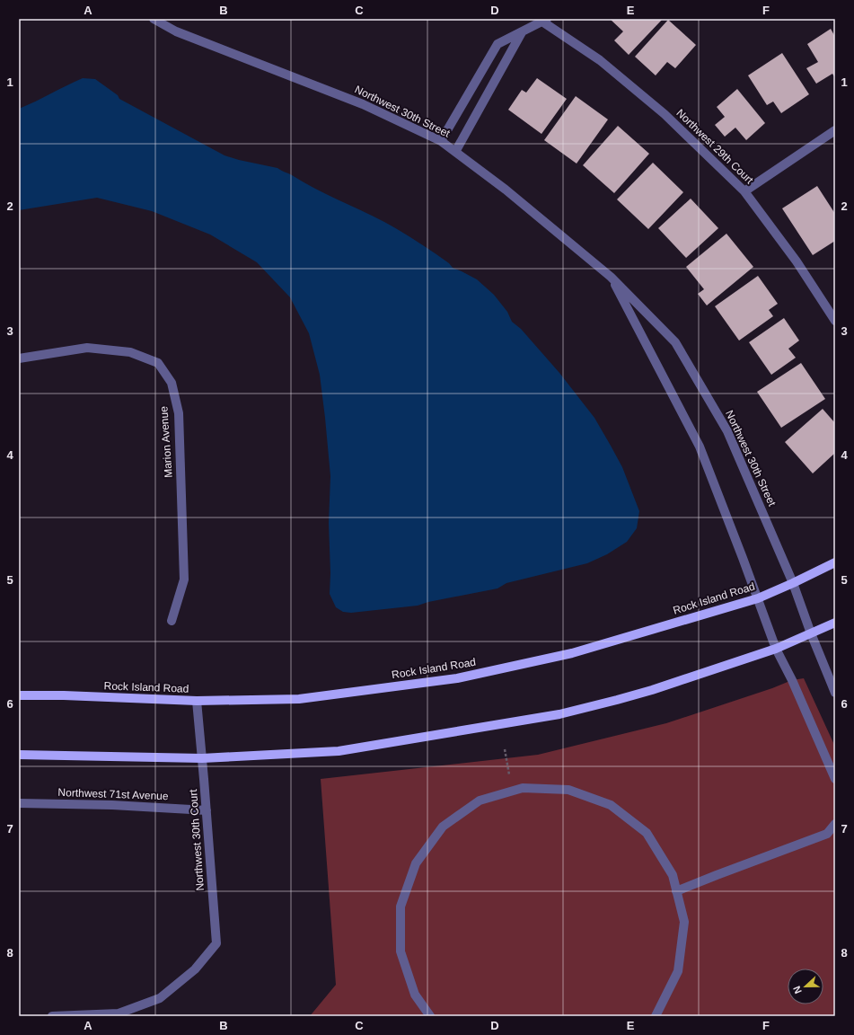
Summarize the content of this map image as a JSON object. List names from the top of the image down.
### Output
{
  "streets": {
    "main road": ["Rock Island Road"],
    "street": [
      "Northwest 30th Street",
      "Northwest 29th Court",
      "Marion Avenue",
      "Northwest 71st Avenue",
      "Northwest 30th Court"
    ]
  },
  "crossings": [
    ["Northwest 30th Street", "Rock Island Road"],
    ["Rock Island Road", "Northwest 30th Court"],
    ["Northwest 71st Avenue", "Northwest 30th Court"]
  ],
  "north": "left",
  "grid": {
    "columns": [
      "A",
      "B",
      "C",
      "D",
      "E",
      "F"
    ],
    "rows": [
      "1",
      "2",
      "3",
      "4",
      "5",
      "6",
      "7",
      "8"
    ]
  }
}
